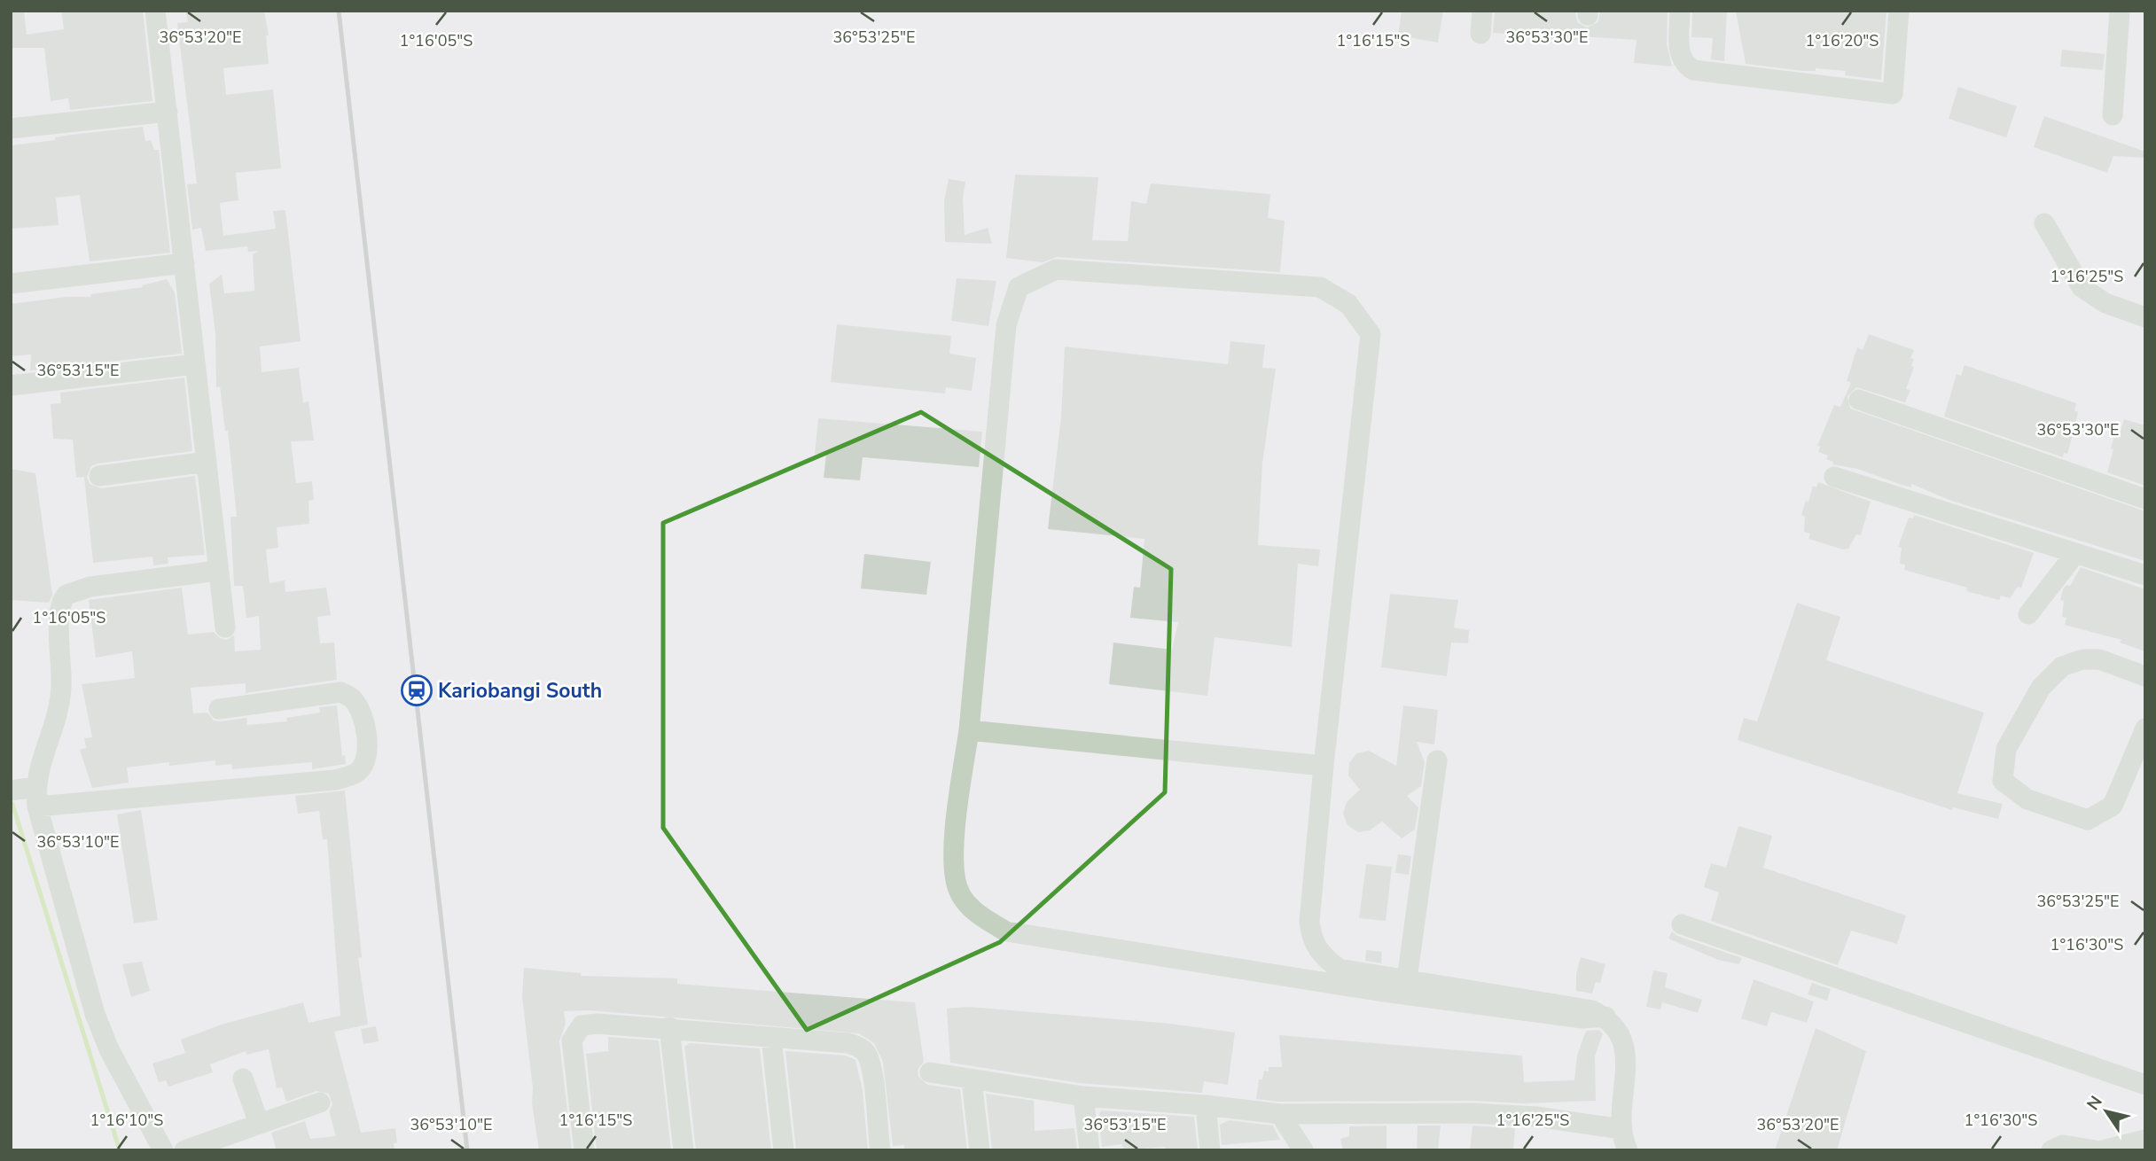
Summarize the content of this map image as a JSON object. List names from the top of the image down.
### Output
{
  "places": {
    "station": ["Kariobangi South"]
  },
  "north": "top left",
  "coordinates": [
    "36°53'20\"E",
    "36°53'25\"E",
    "36°53'30\"E",
    "1°16'05\"S",
    "1°16'15\"S",
    "1°16'20\"S",
    "1°16'25\"S",
    "36°53'15\"E",
    "36°53'10\"E",
    "1°16'30\"S",
    "1°16'10\"S"
  ]
}
